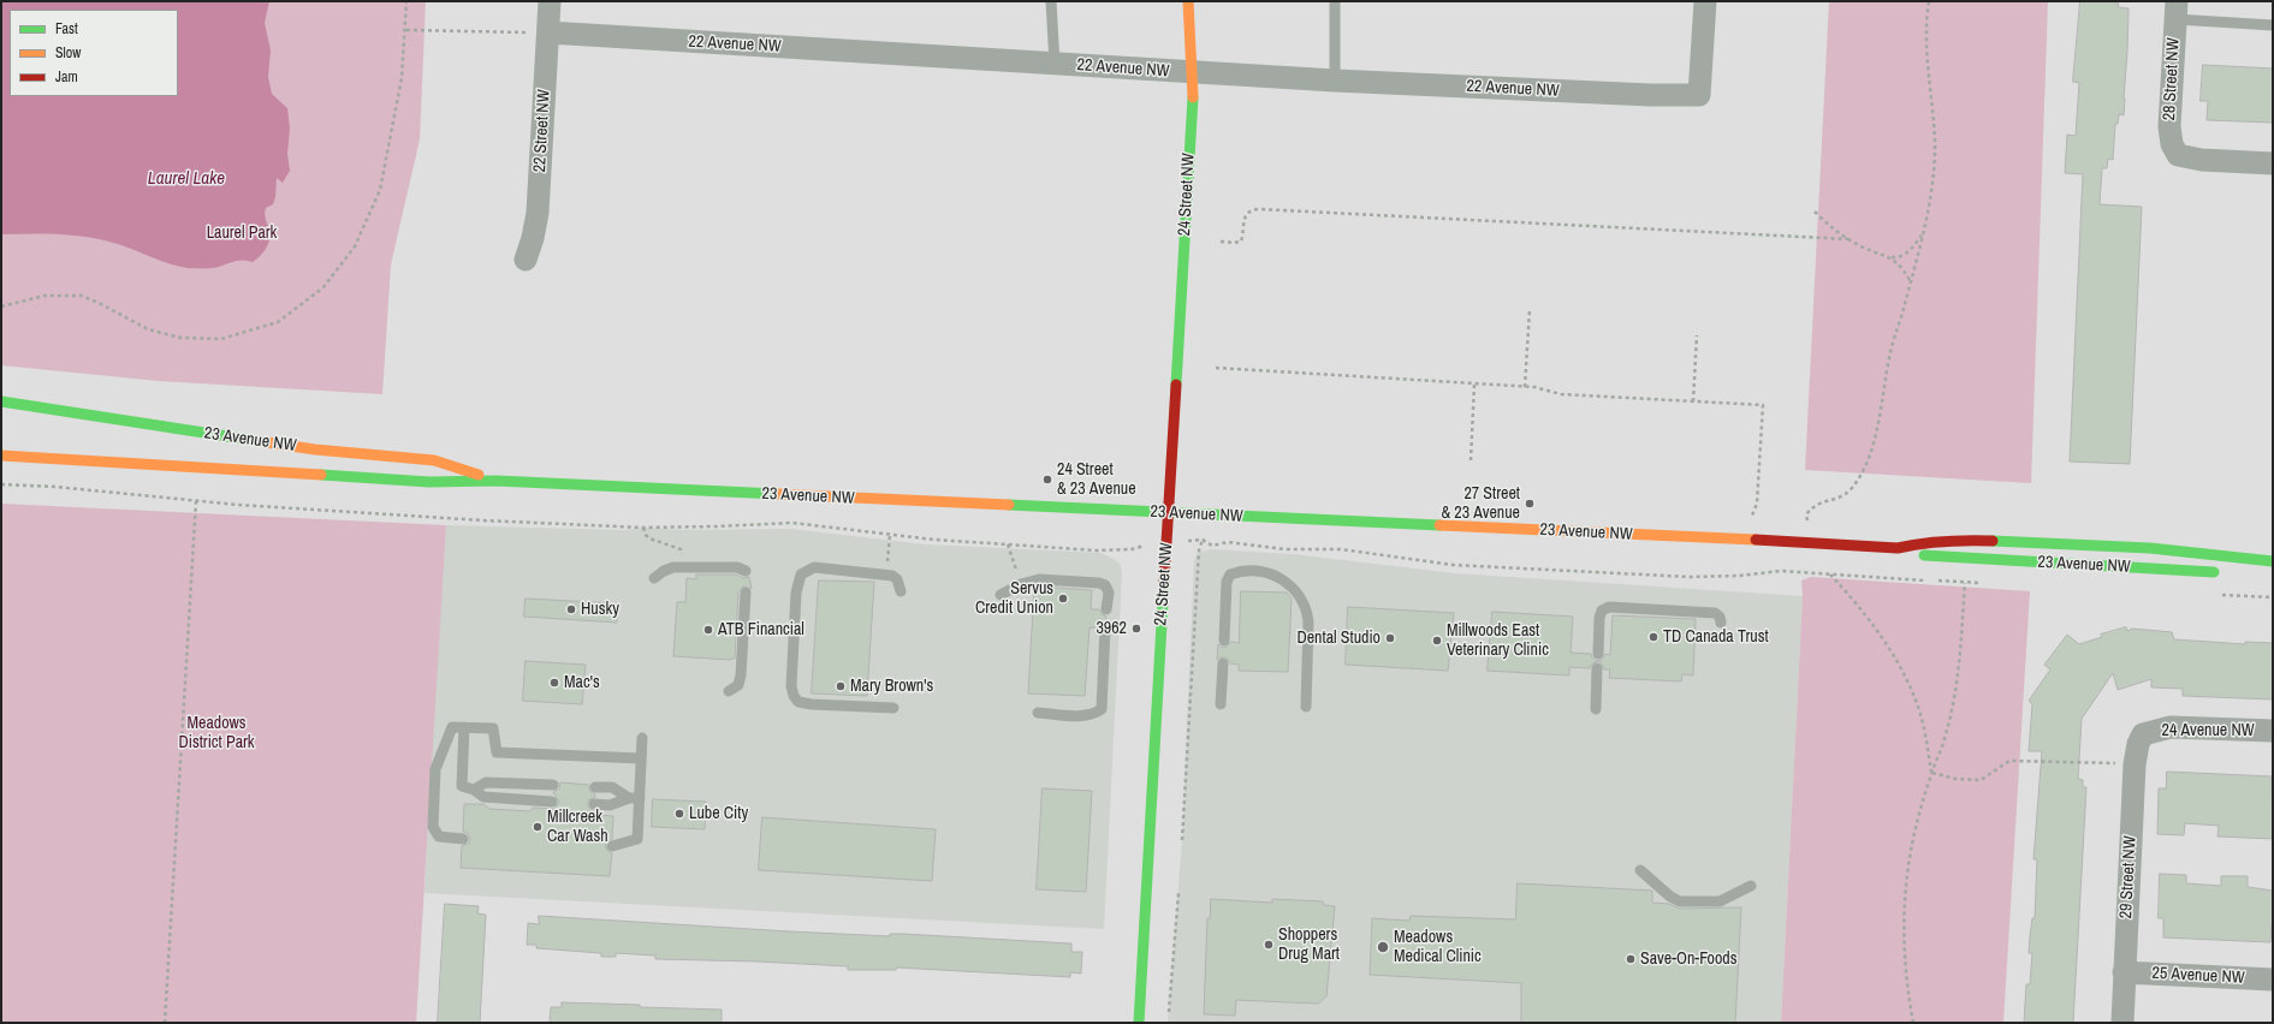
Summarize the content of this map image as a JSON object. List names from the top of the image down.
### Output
{
  "streets": {
    "main road": ["24 Street NW", "23 Avenue NW"],
    "street": [
      "22 Avenue NW",
      "28 Street NW",
      "22 Street NW",
      "24 Avenue NW",
      "29 Street NW",
      "25 Avenue NW"
    ]
  },
  "crossings": [
    ["22 Avenue NW", "22 Street NW"],
    ["22 Avenue NW", "24 Street NW"],
    ["24 Street NW", "23 Avenue NW"],
    ["24 Avenue NW", "29 Street NW"],
    ["29 Street NW", "25 Avenue NW"]
  ],
  "water": ["Laurel Lake"],
  "parks": ["Laurel Park", "Meadows District Park"],
  "places": [
    "24 Street & 23 Avenue",
    "27 Street & 23 Avenue",
    "Servus Credit Union",
    "Husky",
    "3962",
    "ATB Financial",
    "TD Canada Trust",
    "Dental Studio",
    "Millwoods East Veterinary Clinic",
    "Mac's",
    "Mary Brown's",
    "Lube City",
    "Millcreek Car Wash",
    "Shoppers Drug Mart",
    "Meadows Medical Clinic",
    "Save-On-Foods"
  ],
  "legend": ["Fast", "Slow", "Jam"]
}
